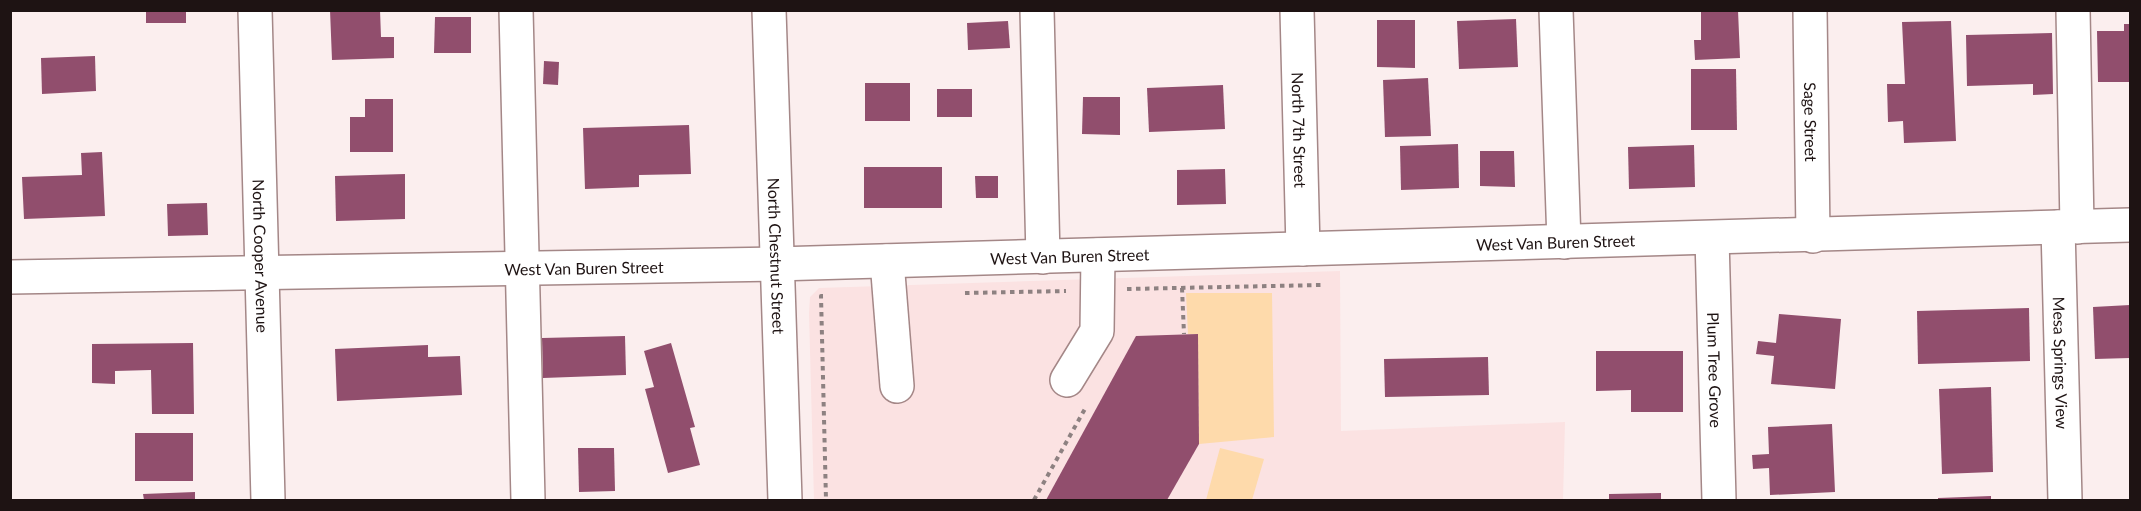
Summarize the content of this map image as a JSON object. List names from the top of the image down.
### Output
{
  "streets": {
    "street": [
      "Sage Street",
      "North 7th Street",
      "West Van Buren Street",
      "North Cooper Avenue",
      "North Chestnut Street",
      "Mesa Springs View",
      "Plum Tree Grove"
    ]
  },
  "crossings": [
    ["Sage Street", "West Van Buren Street"],
    ["North 7th Street", "West Van Buren Street"],
    ["West Van Buren Street", "North Cooper Avenue"],
    ["West Van Buren Street", "North Chestnut Street"],
    ["West Van Buren Street", "Mesa Springs View"],
    ["West Van Buren Street", "Plum Tree Grove"]
  ]
}
